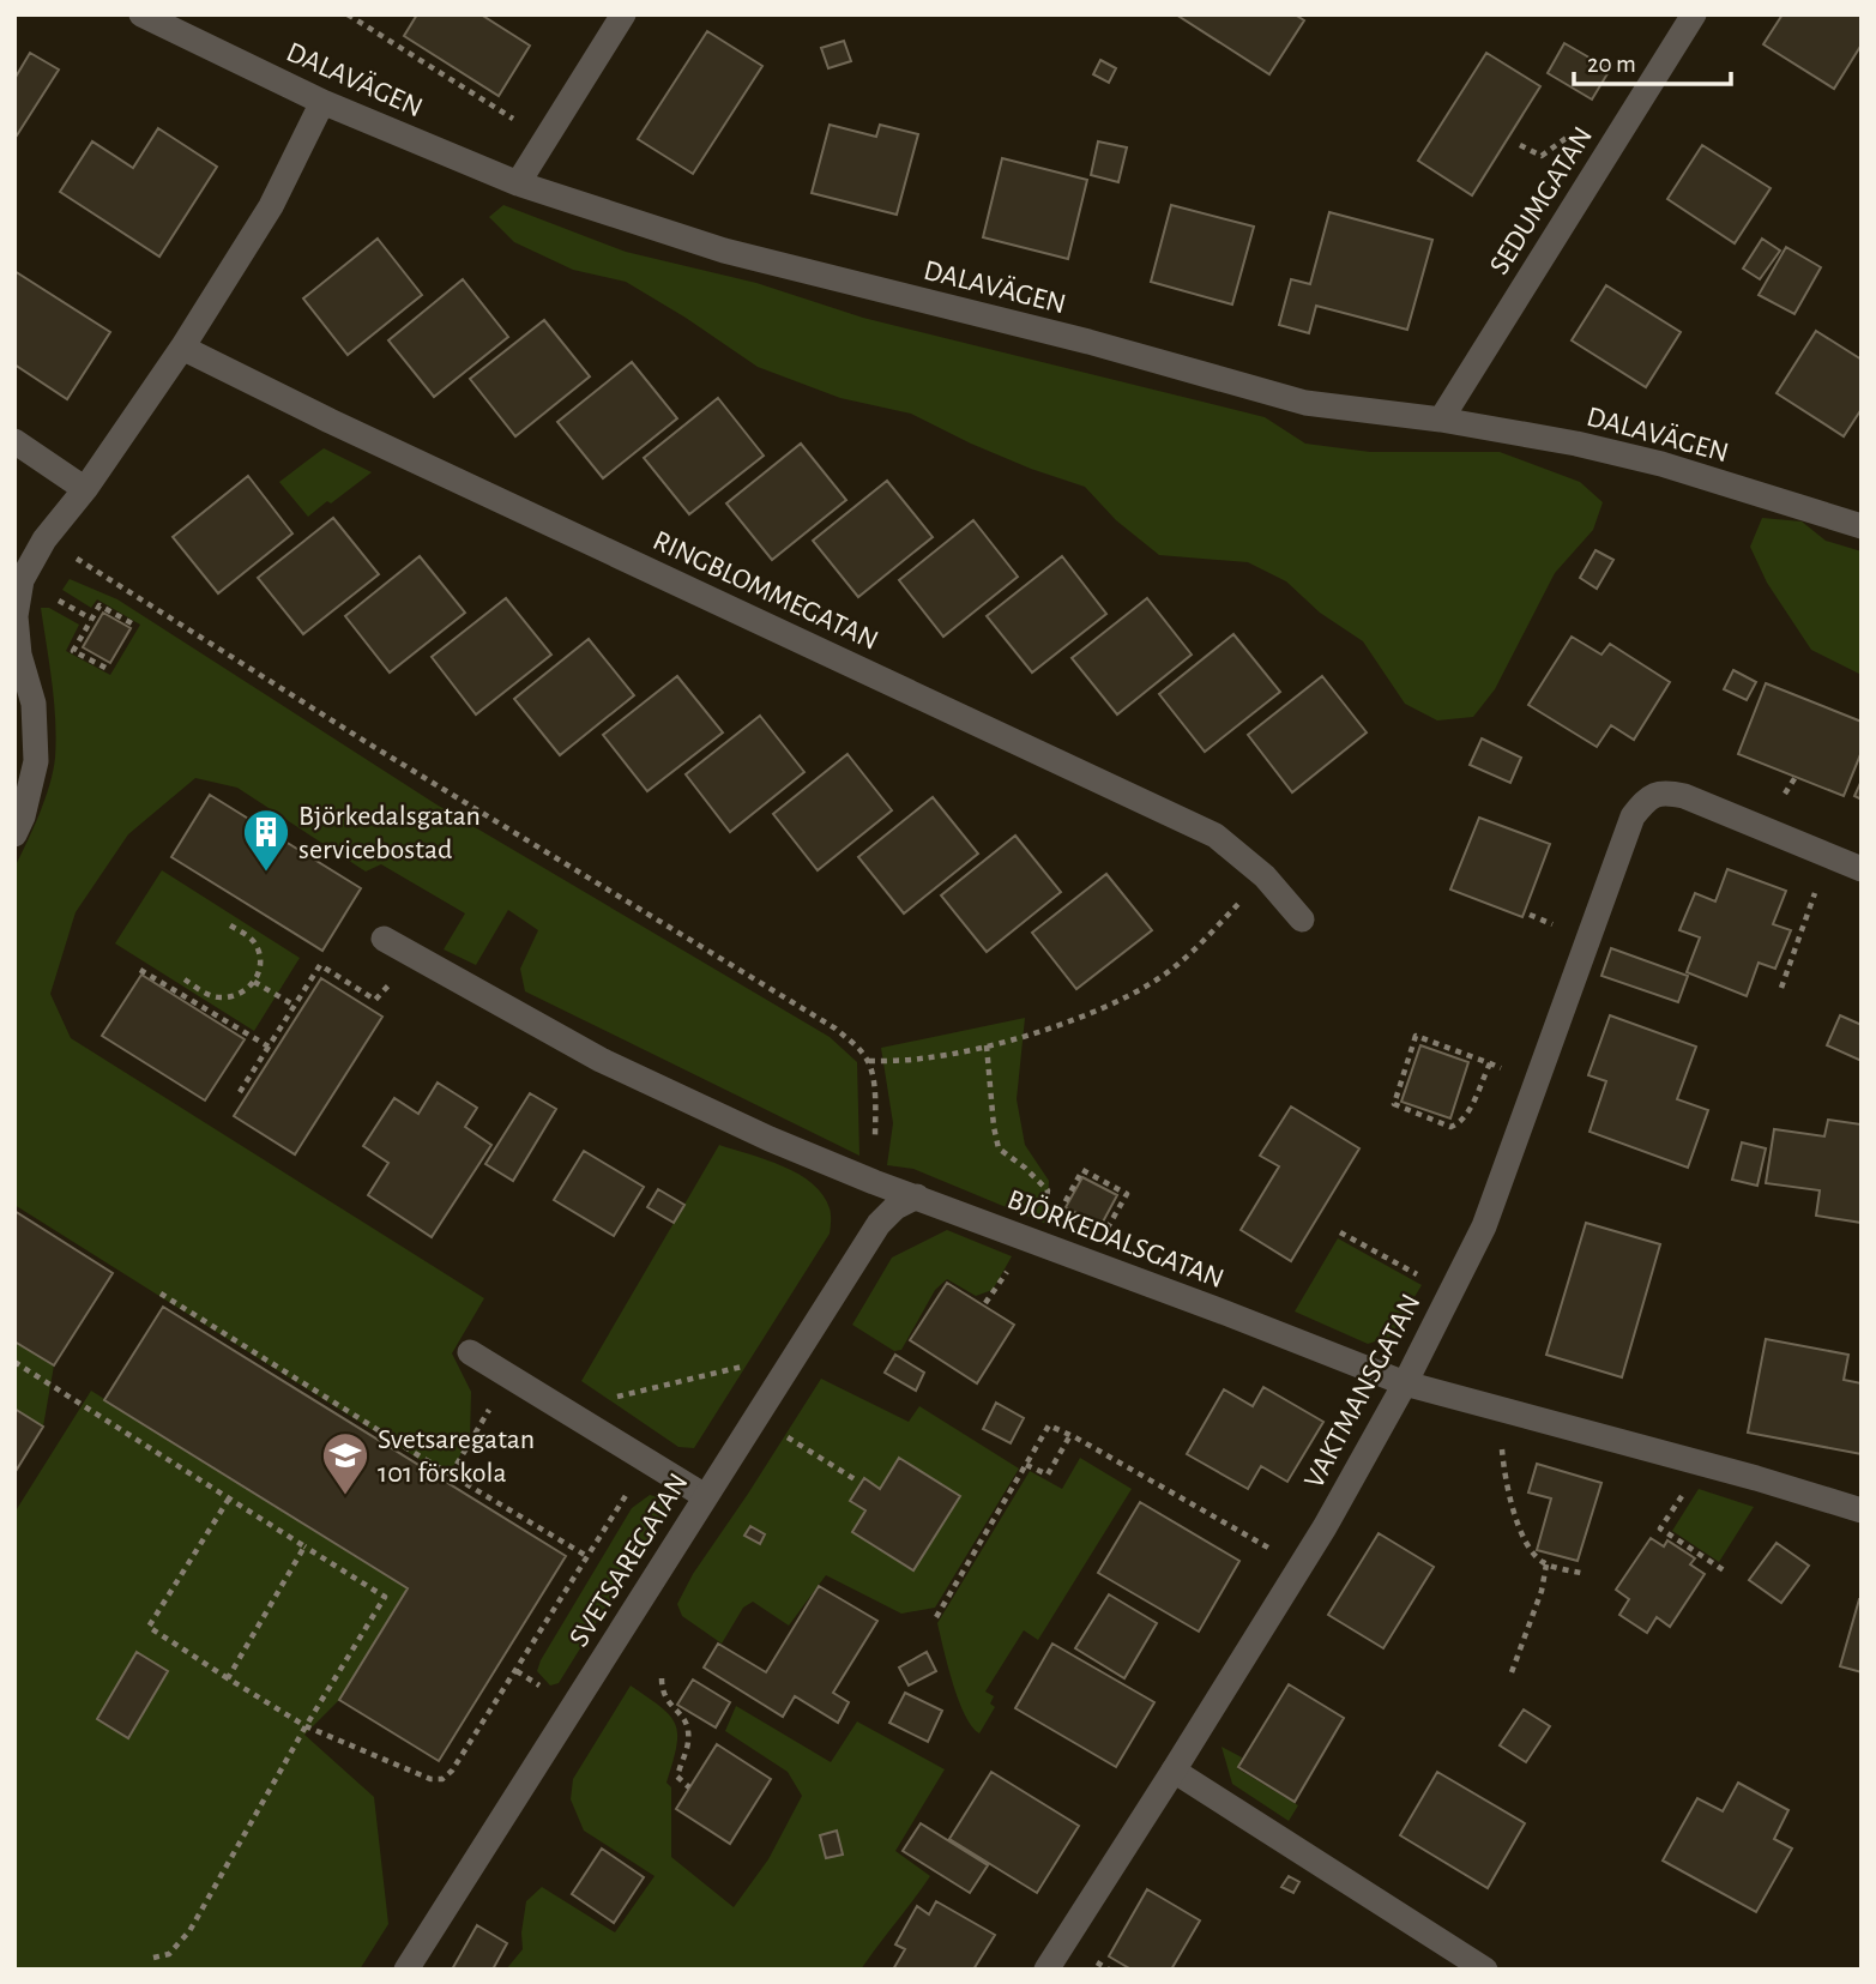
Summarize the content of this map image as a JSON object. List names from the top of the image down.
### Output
{
  "streets": {
    "street": [
      "DALAVÄGEN",
      "SEDUMGATAN",
      "RINGBLOMMEGATAN",
      "BJÖRKEDALSGATAN",
      "VAKTMANSGATAN",
      "SVETSAREGATAN"
    ]
  },
  "crossings": [
    ["DALAVÄGEN", "SEDUMGATAN"],
    ["BJÖRKEDALSGATAN", "VAKTMANSGATAN"],
    ["BJÖRKEDALSGATAN", "SVETSAREGATAN"]
  ],
  "places": {
    "building": ["Björkedalsgatan servicebostad"],
    "school or university": ["Svetsaregatan 101 förskola"]
  },
  "scale_bar": "20 m"
}
